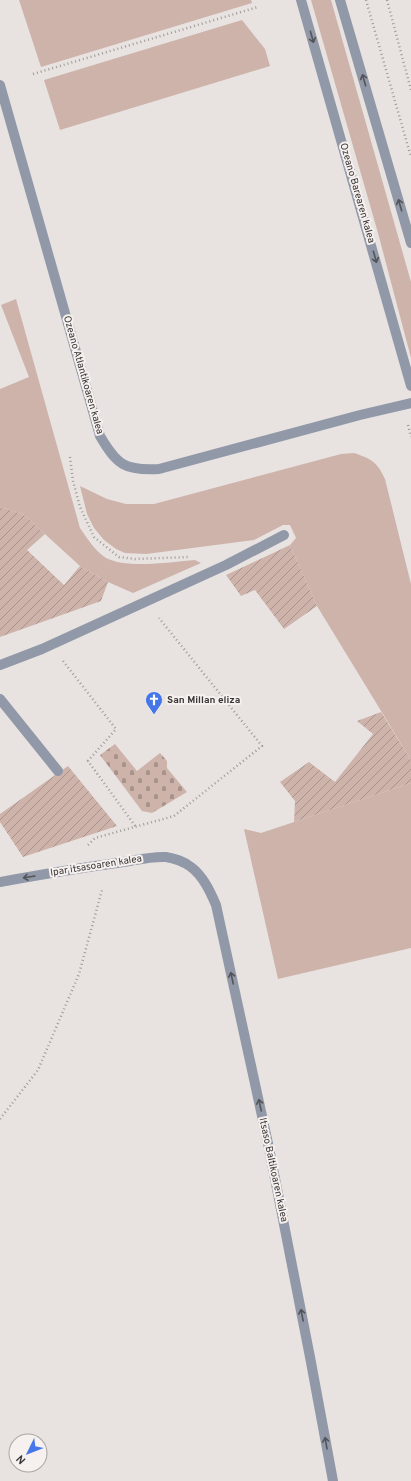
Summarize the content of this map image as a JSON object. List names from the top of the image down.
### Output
{
  "streets": {
    "street": [
      "Ozeano Barearen kalea",
      "Ozeano Atlantikoaren kalea",
      "Ipar itsasoaren kalea",
      "Itsaso Baltikoaren kalea"
    ]
  },
  "crossings": [
    ["Ipar itsasoaren kalea", "Itsaso Baltikoaren kalea"]
  ],
  "one_way": ["Ipar itsasoaren kalea", "Itsaso Baltikoaren kalea"],
  "places": {
    "church": ["San Millan eliza"]
  },
  "north": "bottom left"
}
